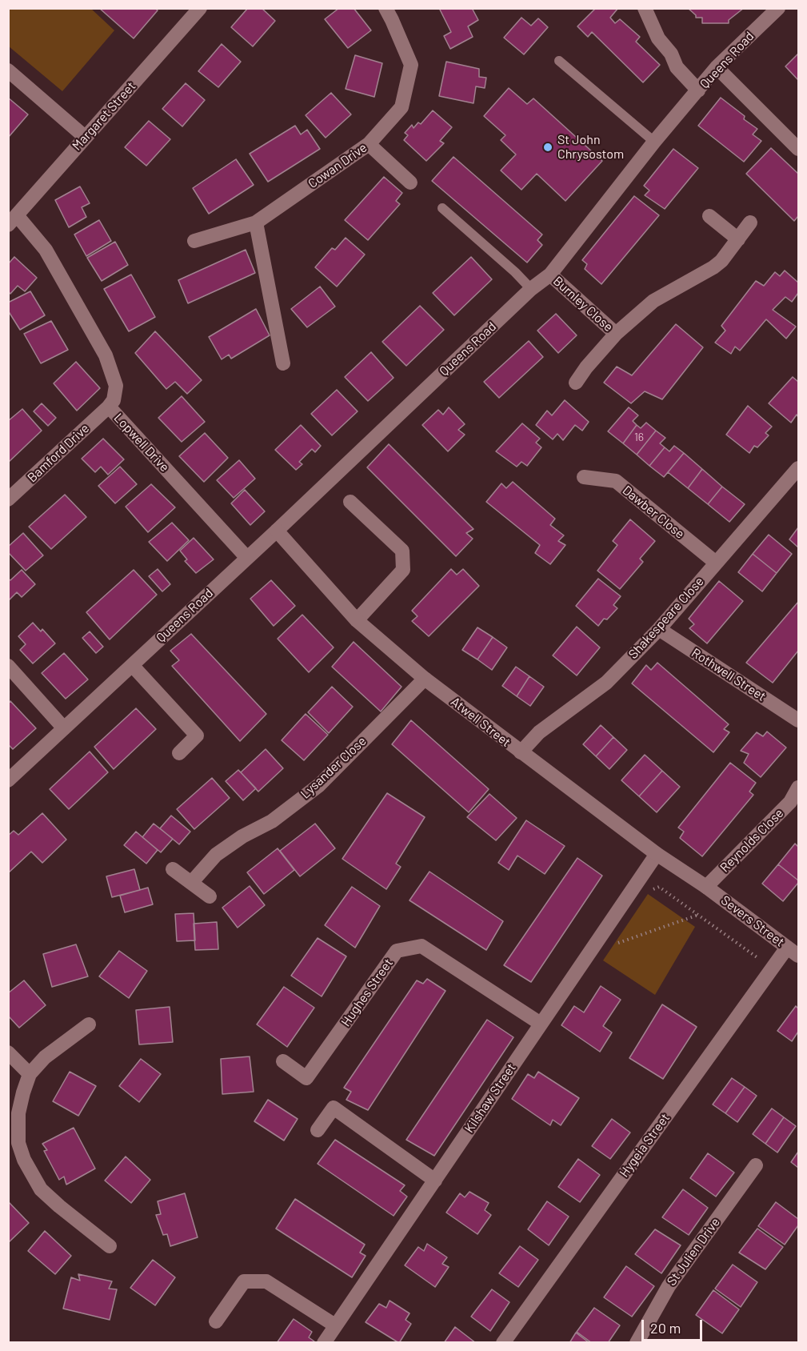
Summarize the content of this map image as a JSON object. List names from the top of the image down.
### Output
{
  "streets": {
    "street": [
      "Queens Road",
      "Margaret Street",
      "Cowan Drive",
      "Burnley Close",
      "Lopwell Drive",
      "Bamford Drive",
      "Dawber Close",
      "Shakespeare Close",
      "Rothwell Street",
      "Atwell Street",
      "Lysander Close",
      "Reynolds Close",
      "Severs Street",
      "Hughes Street",
      "Kilshaw Street",
      "Hygeia Street",
      "St Julien Drive"
    ]
  },
  "crossings": [
    ["Queens Road", "Burnley Close"],
    ["Queens Road", "Lopwell Drive"],
    ["Queens Road", "Atwell Street"],
    ["Margaret Street", "Lopwell Drive"],
    ["Lopwell Drive", "Bamford Drive"],
    ["Dawber Close", "Shakespeare Close"],
    ["Shakespeare Close", "Rothwell Street"],
    ["Shakespeare Close", "Atwell Street"],
    ["Atwell Street", "Lysander Close"],
    ["Atwell Street", "Reynolds Close"],
    ["Atwell Street", "Severs Street"],
    ["Atwell Street", "Kilshaw Street"],
    ["Reynolds Close", "Severs Street"],
    ["Severs Street", "Hygeia Street"],
    ["Hughes Street", "Kilshaw Street"]
  ],
  "places": ["St John Chrysostom"],
  "house_numbers": ["16"],
  "scale_bar": "20 m"
}
